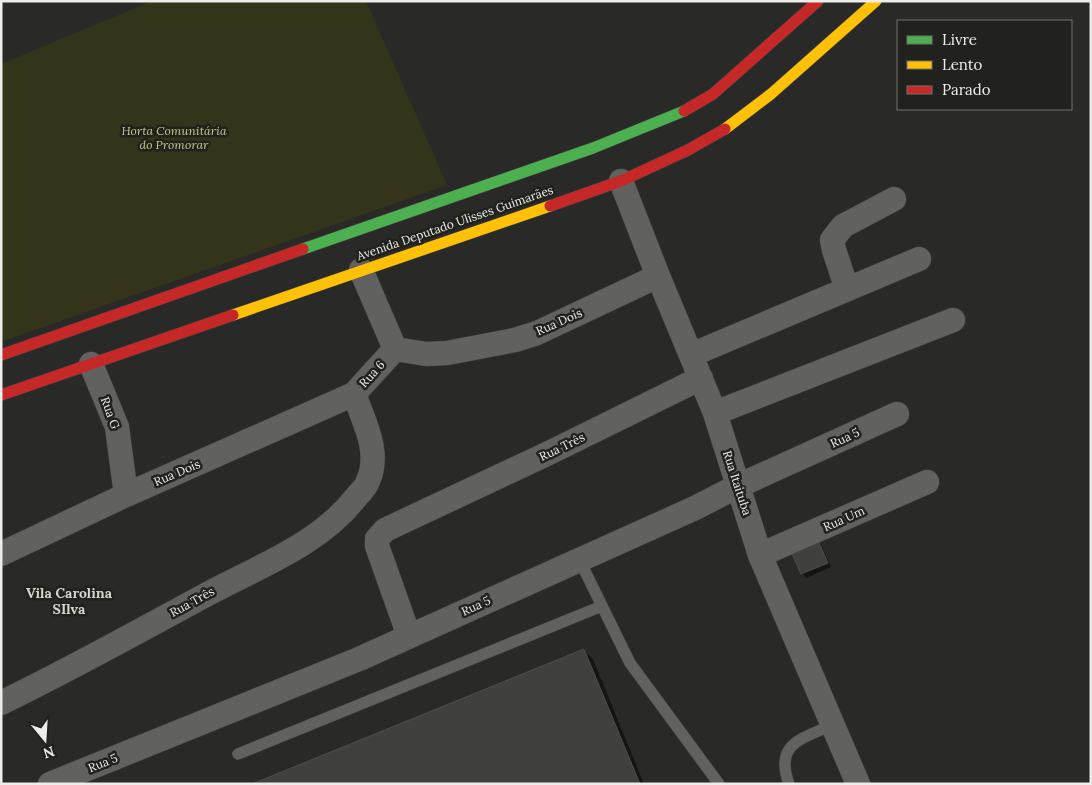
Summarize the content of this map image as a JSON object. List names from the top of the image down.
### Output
{
  "streets": {
    "street": [
      "Avenida Deputado Ulisses Guimarães",
      "Rua Dois",
      "Rua 6",
      "Rua G",
      "Rua 5",
      "Rua Três",
      "Rua Itaituba",
      "Rua Um"
    ]
  },
  "crossings": [
    ["Avenida Deputado Ulisses Guimarães", "Rua 6"],
    ["Avenida Deputado Ulisses Guimarães", "Rua G"],
    ["Avenida Deputado Ulisses Guimarães", "Rua Itaituba"],
    ["Rua Dois", "Rua 6"],
    ["Rua Dois", "Rua G"],
    ["Rua Dois", "Rua Itaituba"],
    ["Rua 6", "Rua Três"],
    ["Rua 5", "Rua Três"],
    ["Rua 5", "Rua Itaituba"],
    ["Rua Três", "Rua Itaituba"],
    ["Rua Itaituba", "Rua Um"]
  ],
  "districts": ["Vila Carolina SIlva"],
  "parks": ["Horta Comunitária do Promorar"],
  "legend": ["Livre", "Lento", "Parado"],
  "north": "bottom"
}
